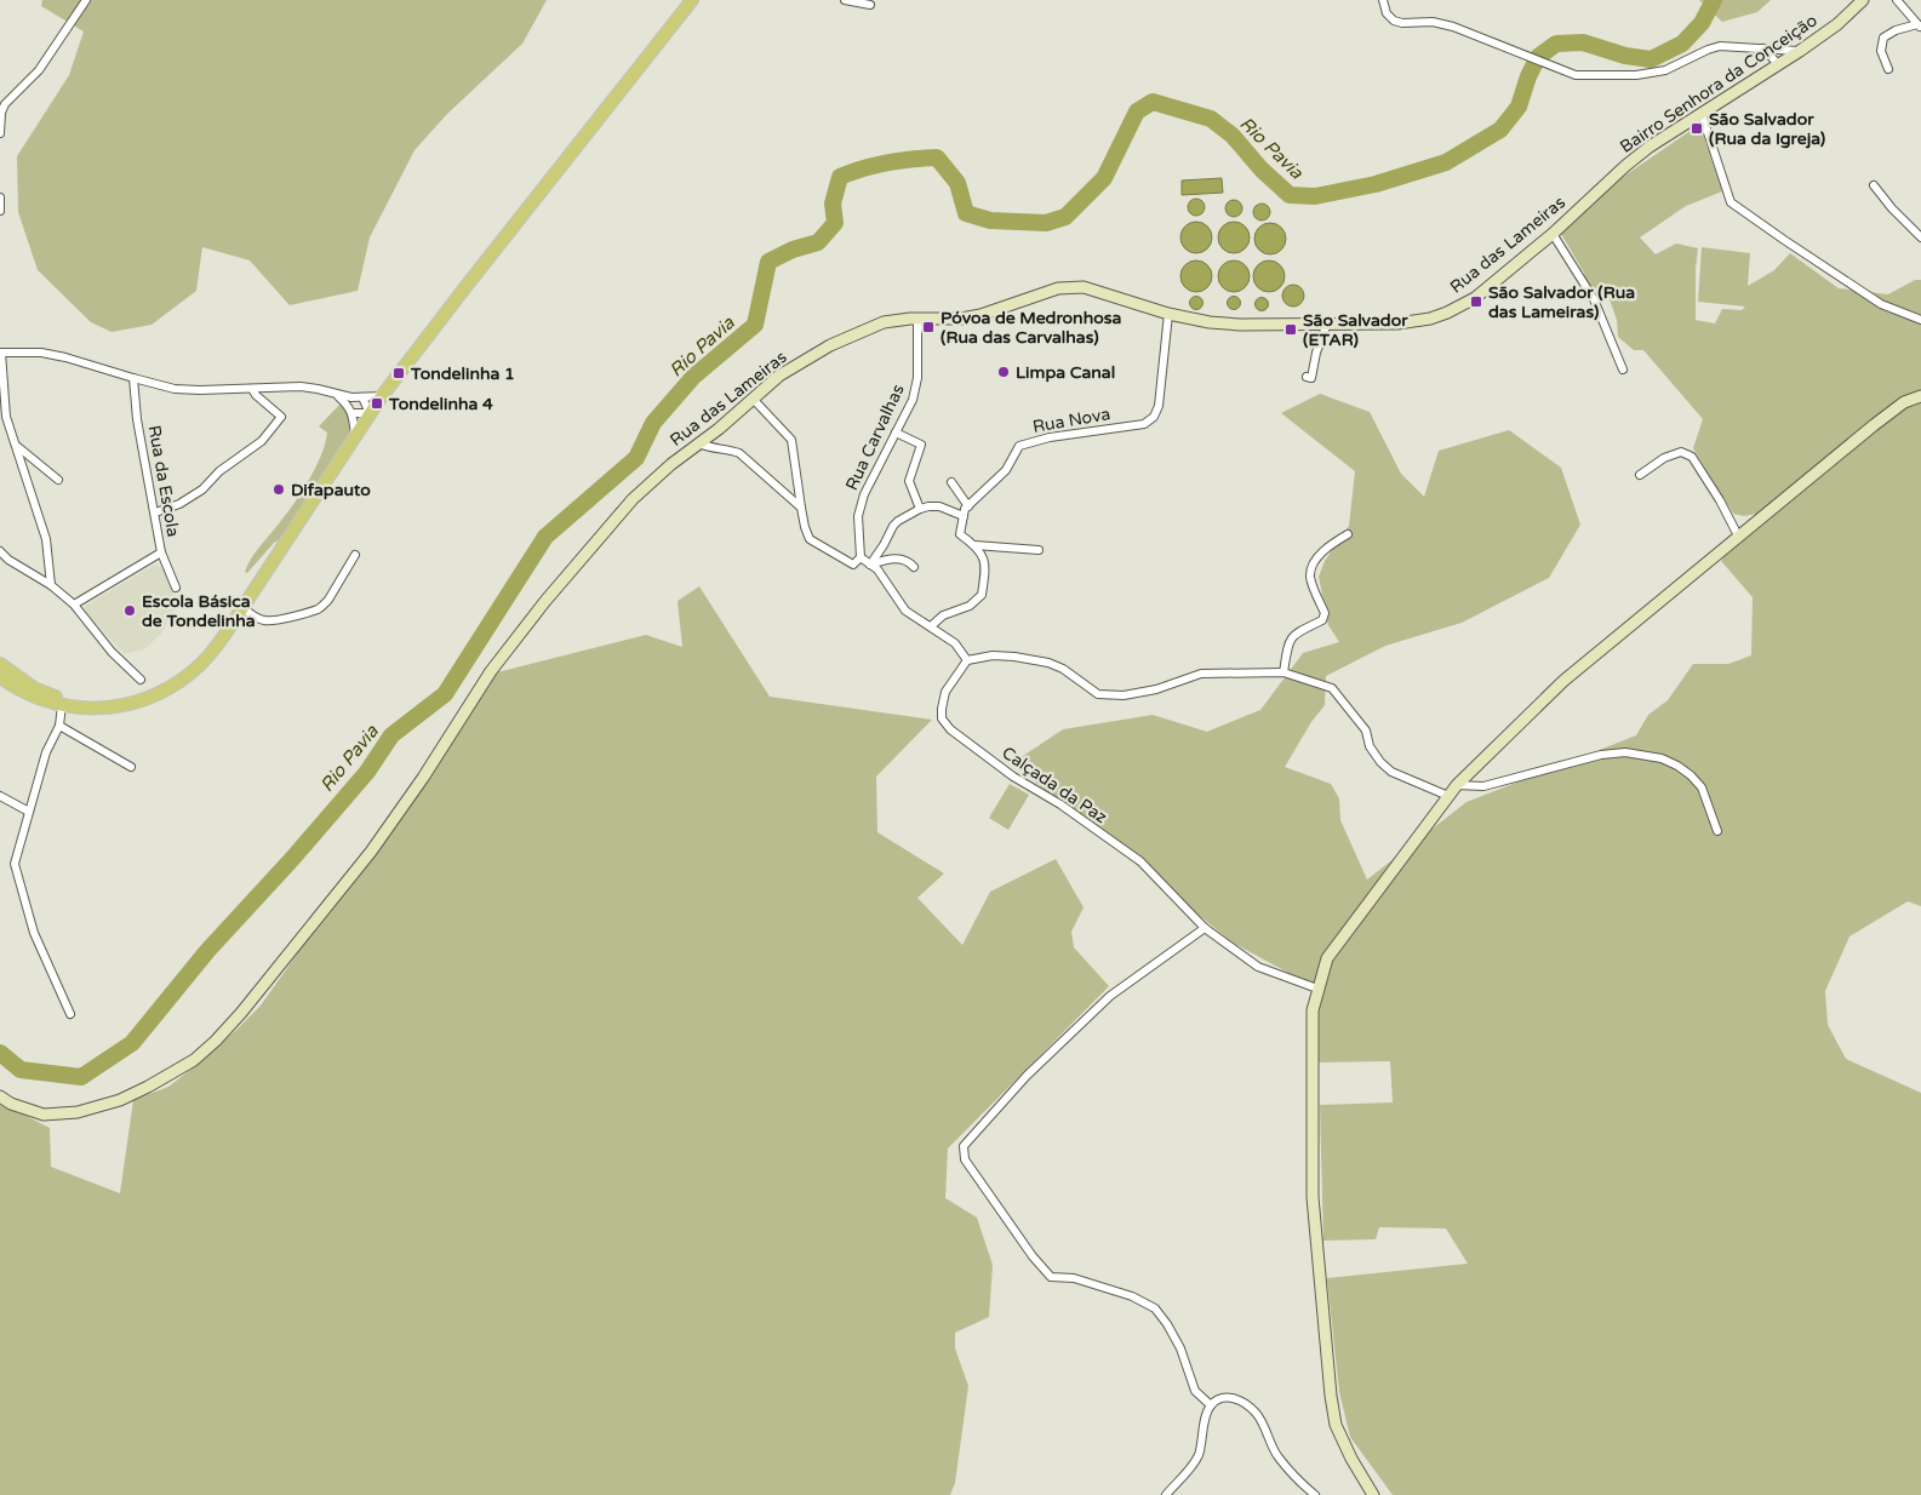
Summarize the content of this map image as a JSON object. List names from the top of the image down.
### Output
{
  "streets": {
    "street": [
      "Bairro Senhora da Conceição",
      "Rua das Lameiras",
      "Rua Nova",
      "Rua Carvalhas",
      "Rua da Escola",
      "Calçada da Paz"
    ]
  },
  "crossings": [
    ["Bairro Senhora da Conceição", "Rua das Lameiras"],
    ["Rua das Lameiras", "Rua Nova"],
    ["Rua das Lameiras", "Rua Carvalhas"]
  ],
  "water": ["Rio Pavia"],
  "places": {
    "transit": [
      "São Salvador (Rua da Igreja)",
      "São Salvador (Rua das Lameiras)",
      "Póvoa de Medronhosa (Rua das Carvalhas)",
      "São Salvador (ETAR)",
      "Tondelinha 1",
      "Tondelinha 4"
    ],
    "other": ["Limpa Canal", "Difapauto", "Escola Básica de Tondelinha"]
  }
}
